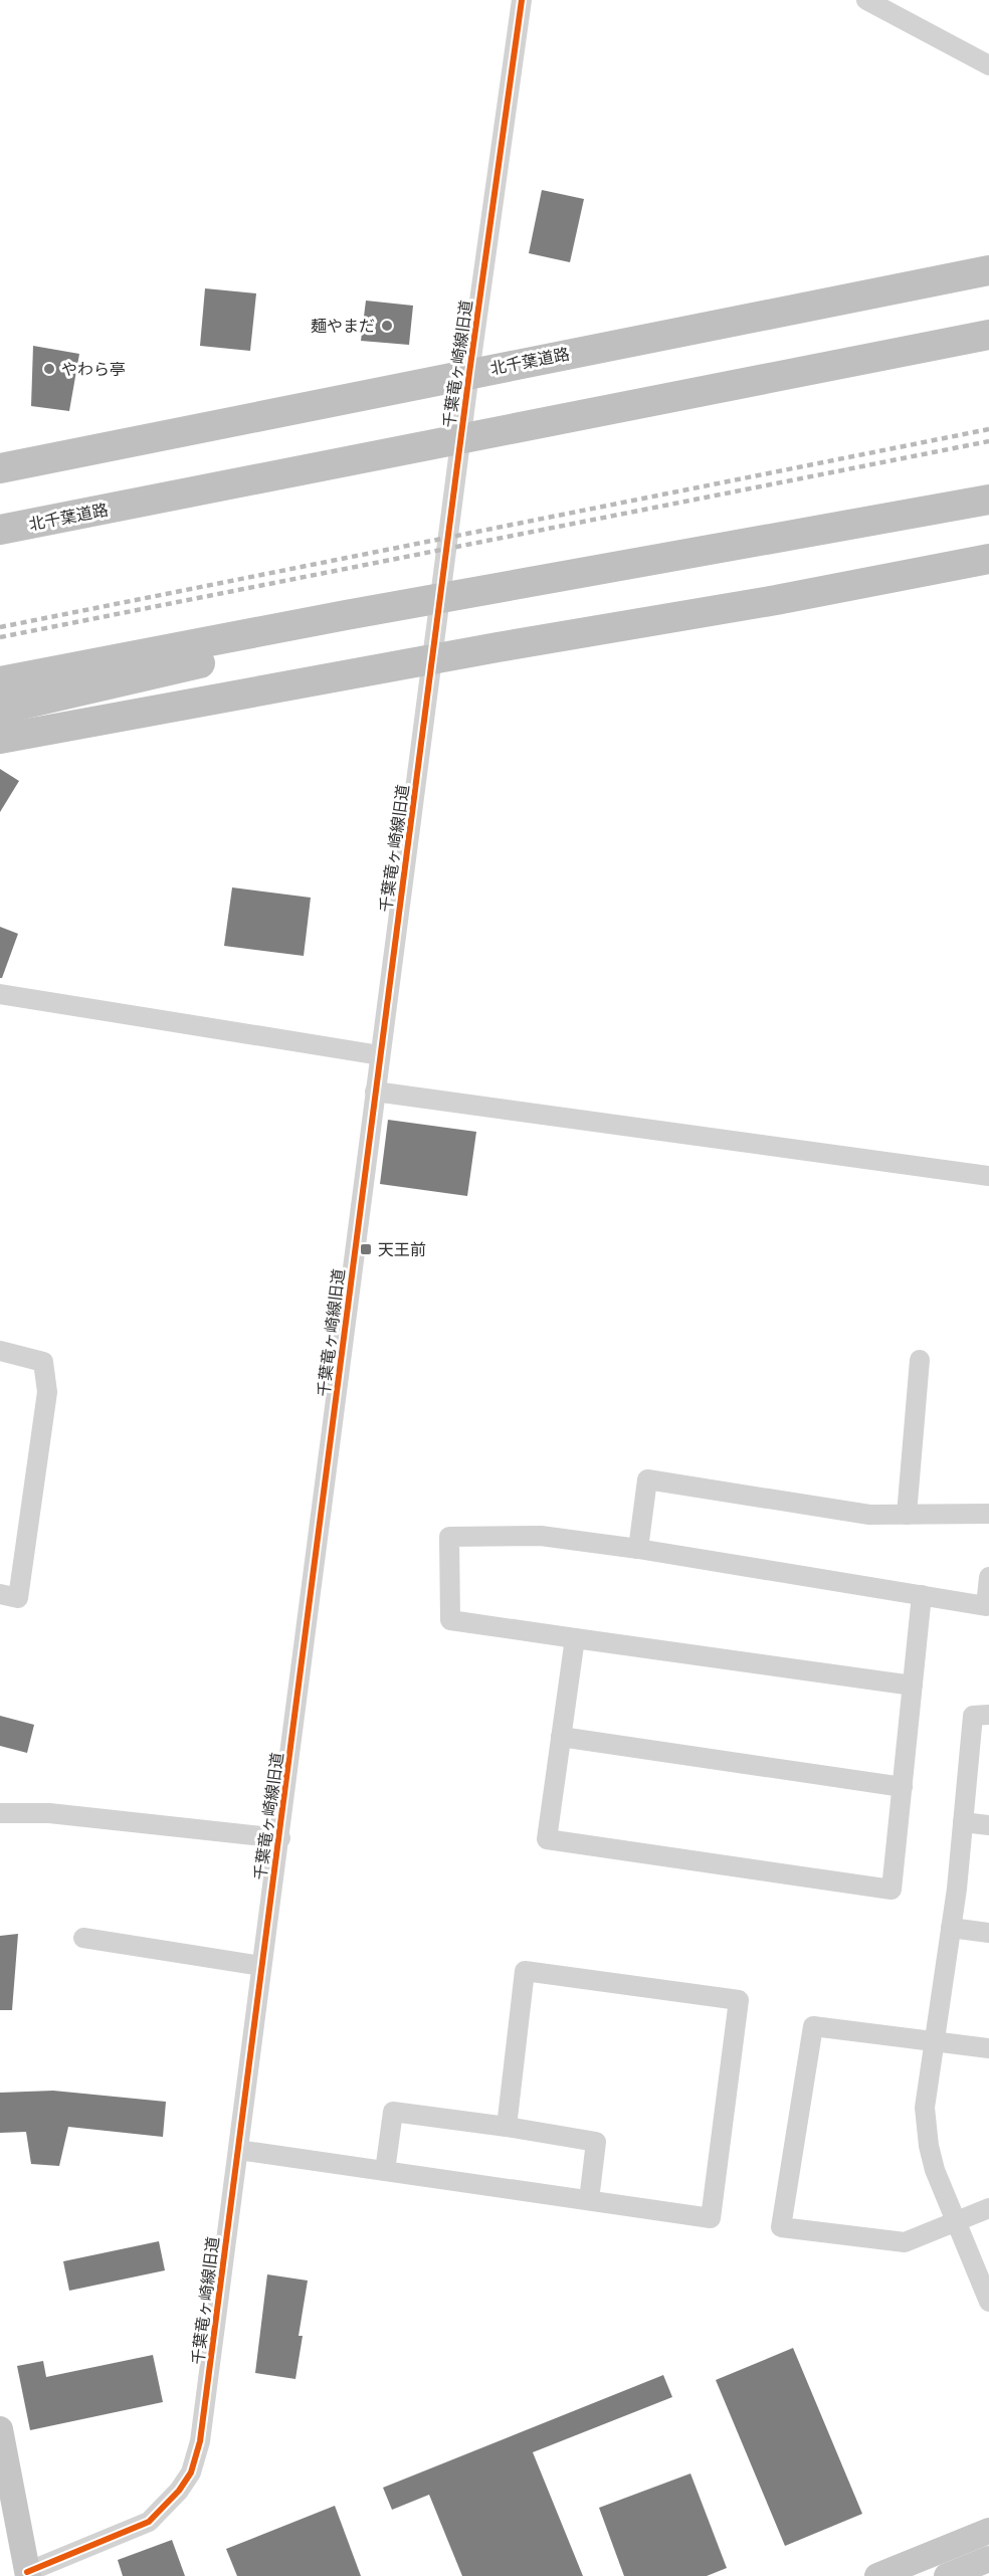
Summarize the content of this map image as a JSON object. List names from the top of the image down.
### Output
{
  "streets": {
    "highway": ["北千葉道路"],
    "street": ["千葉竜ヶ崎線旧道"]
  },
  "crossings": [
    ["北千葉道路", "千葉竜ヶ崎線旧道"]
  ],
  "places": {
    "other": ["麺やまだ", "やわら亭"],
    "transit": ["天王前"]
  }
}
